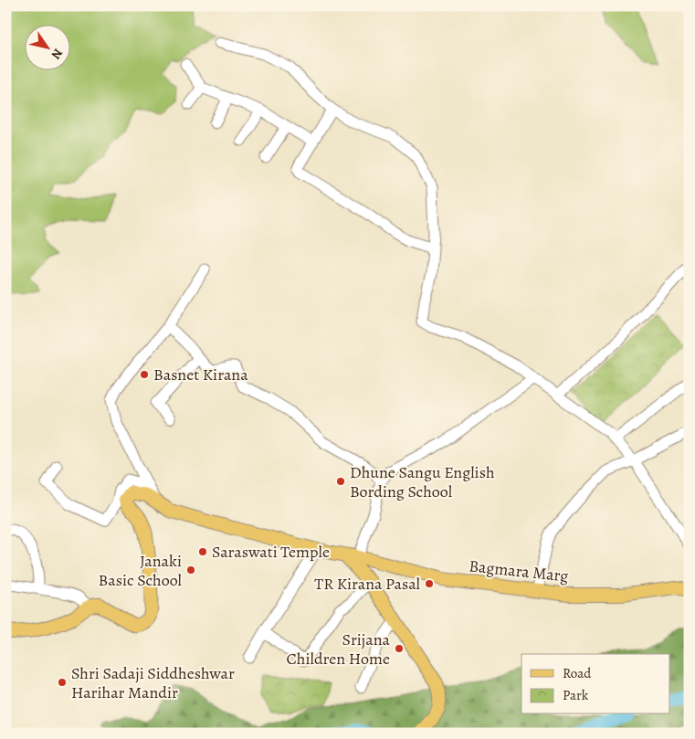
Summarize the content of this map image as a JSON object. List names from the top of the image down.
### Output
{
  "streets": {
    "main road": ["Bagmara Marg"]
  },
  "places": [
    "Basnet Kirana",
    "Dhune Sangu English Bording School",
    "Saraswati Temple",
    "Janaki Basic School",
    "TR Kirana Pasal",
    "Srijana Children Home",
    "Shri Sadaji Siddheshwar Harihar Mandir"
  ],
  "legend": ["Road", "Park"],
  "north": "bottom right"
}
